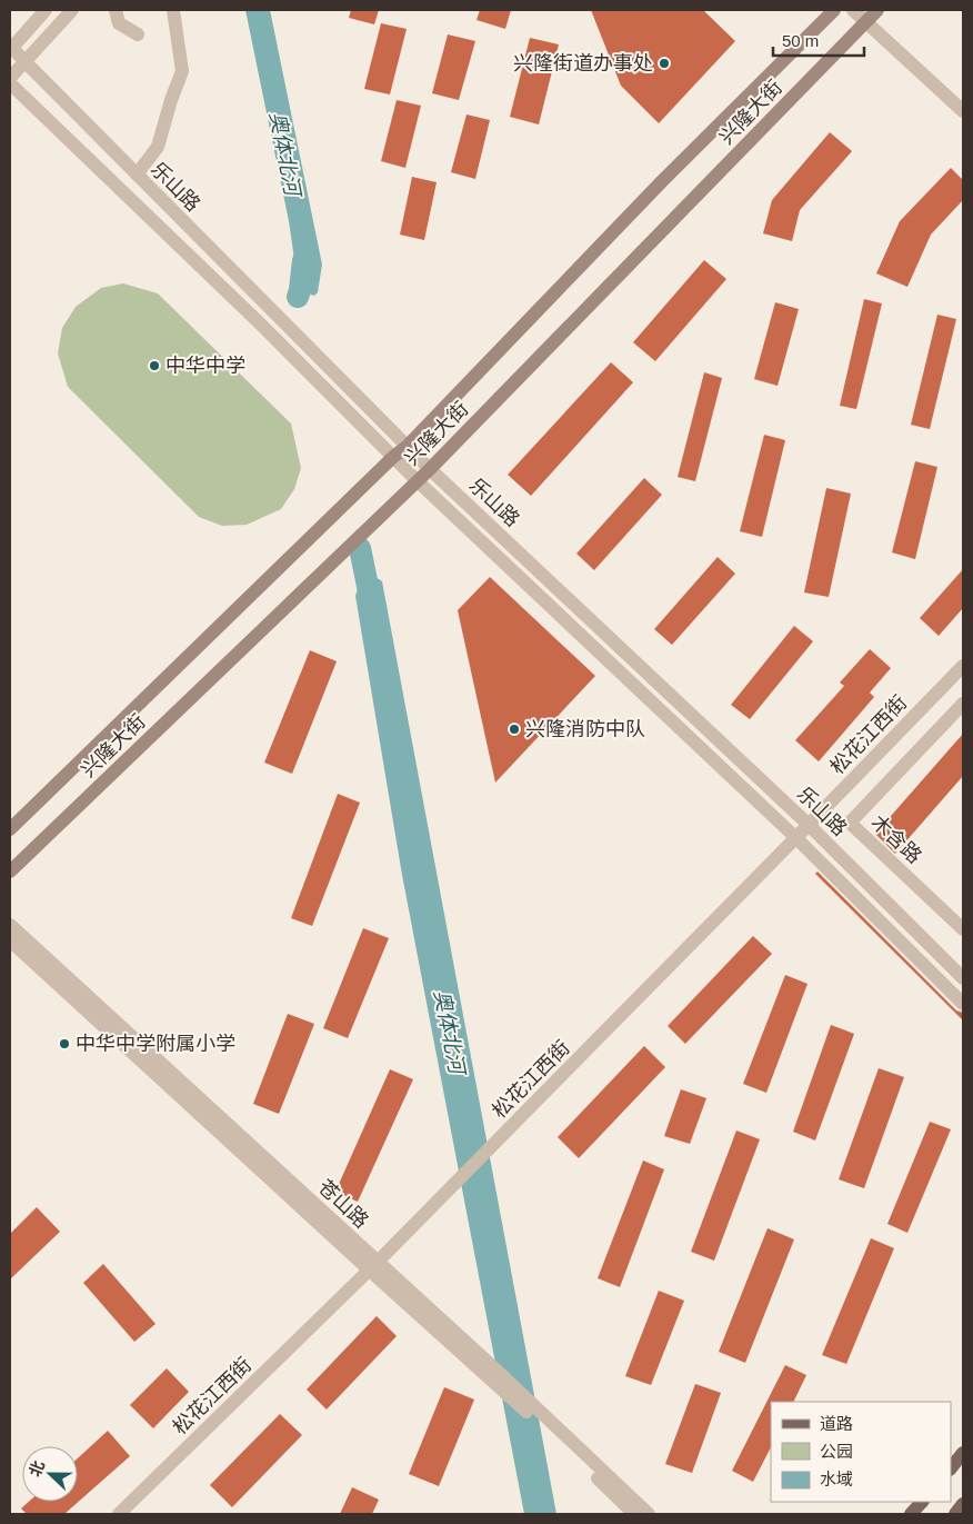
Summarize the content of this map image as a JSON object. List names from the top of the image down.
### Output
{
  "streets": {
    "main road": ["兴隆大街"],
    "street": [
      "乐山路",
      "松花江西街",
      "木含路",
      "苍山路"
    ]
  },
  "crossings": [
    ["兴隆大街", "乐山路"],
    ["乐山路", "松花江西街"],
    ["松花江西街", "苍山路"]
  ],
  "water": ["奥体北河"],
  "places": [
    "兴隆街道办事处",
    "中华中学",
    "兴隆消防中队",
    "中华中学附属小学"
  ],
  "legend": ["道路", "公园", "水域"],
  "scale_bar": "50 m",
  "north": "left"
}
